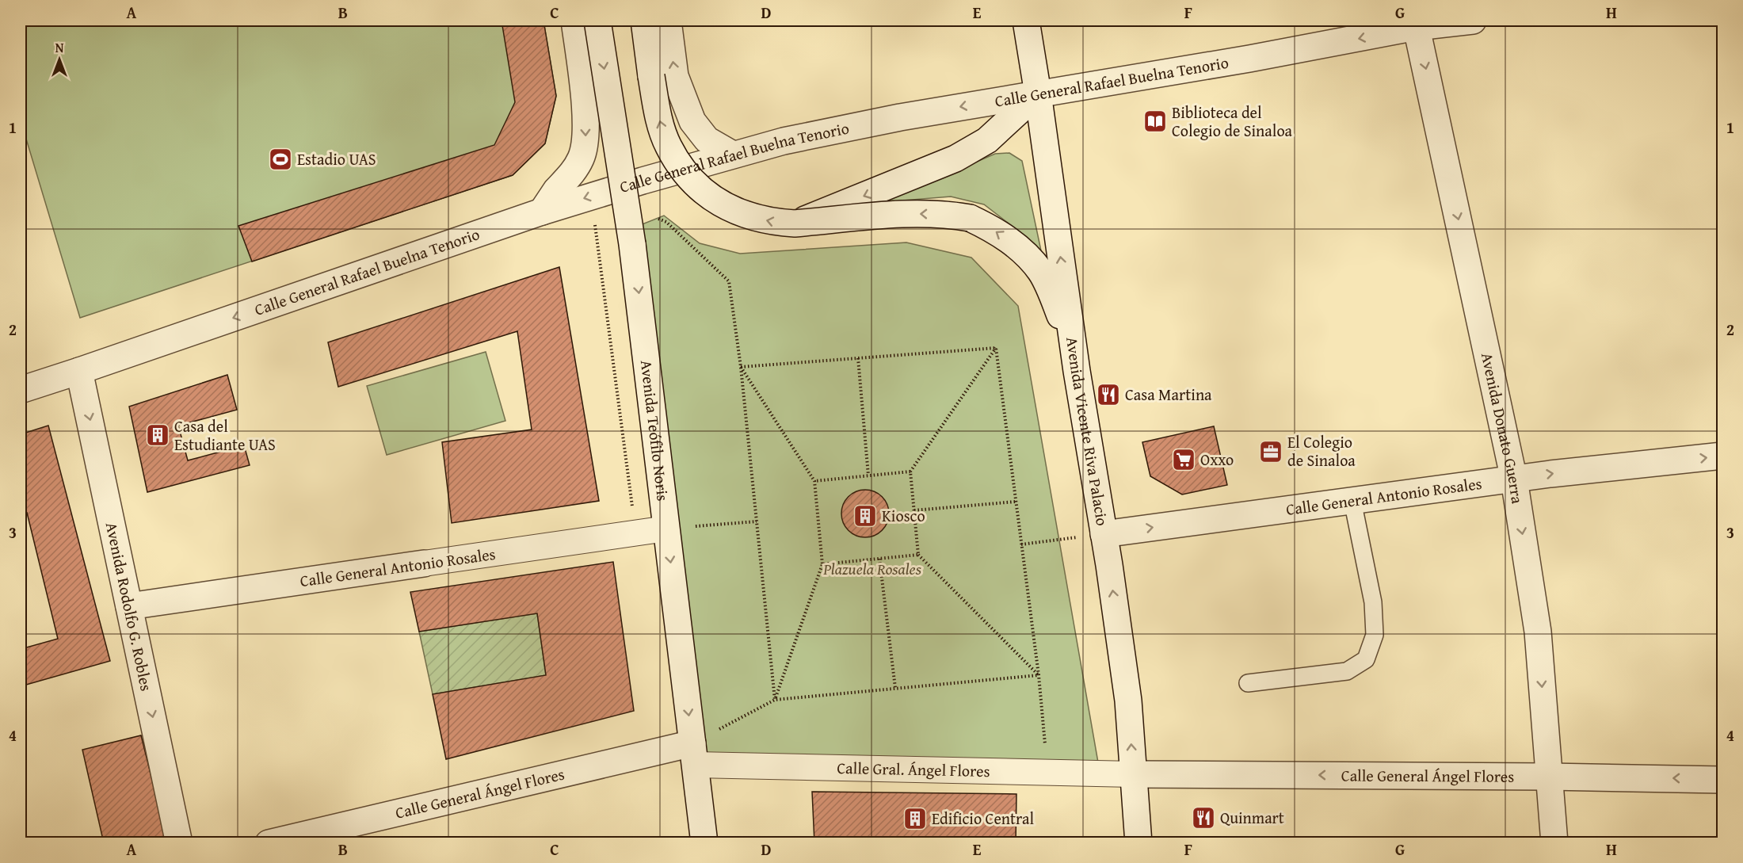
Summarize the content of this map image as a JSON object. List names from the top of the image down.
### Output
{
  "streets": {
    "street": [
      "Calle General Rafael Buelna Tenorio",
      "Avenida Donato Guerra",
      "Avenida Teófilo Noris",
      "Avenida Vicente Riva Palacio",
      "Calle General Antonio Rosales",
      "Avenida Rodolfo G. Robles",
      "Calle Gral. Ángel Flores",
      "Calle General Ángel Flores"
    ]
  },
  "crossings": [
    ["Calle General Rafael Buelna Tenorio", "Avenida Donato Guerra"],
    ["Calle General Rafael Buelna Tenorio", "Avenida Vicente Riva Palacio"],
    ["Calle General Rafael Buelna Tenorio", "Avenida Rodolfo G. Robles"],
    ["Avenida Donato Guerra", "Calle General Antonio Rosales"],
    ["Avenida Donato Guerra", "Calle General Ángel Flores"],
    ["Avenida Teófilo Noris", "Calle General Antonio Rosales"],
    ["Avenida Teófilo Noris", "Calle Gral. Ángel Flores"],
    ["Avenida Teófilo Noris", "Calle General Ángel Flores"],
    ["Avenida Vicente Riva Palacio", "Calle General Antonio Rosales"],
    ["Avenida Vicente Riva Palacio", "Calle Gral. Ángel Flores"],
    ["Avenida Vicente Riva Palacio", "Calle General Ángel Flores"],
    ["Calle General Antonio Rosales", "Avenida Rodolfo G. Robles"],
    ["Calle Gral. Ángel Flores", "Calle General Ángel Flores"]
  ],
  "one_way": [
    "Calle General Rafael Buelna Tenorio",
    "Avenida Donato Guerra",
    "Avenida Teófilo Noris",
    "Avenida Vicente Riva Palacio",
    "Calle General Antonio Rosales",
    "Avenida Rodolfo G. Robles",
    "Calle General Ángel Flores"
  ],
  "parks": ["Plazuela Rosales"],
  "places": {
    "library": ["Biblioteca del Colegio de Sinaloa"],
    "sports": ["Estadio UAS"],
    "restaurant": ["Casa Martina", "Quinmart"],
    "building": ["Casa del Estudiante UAS", "Kiosco", "Edificio Central"],
    "office": ["El Colegio de Sinaloa"],
    "supermarket": ["Oxxo"]
  },
  "north": "top",
  "grid": {
    "columns": [
      "A",
      "B",
      "C",
      "D",
      "E",
      "F",
      "G",
      "H"
    ],
    "rows": [
      "1",
      "2",
      "3",
      "4"
    ]
  }
}
